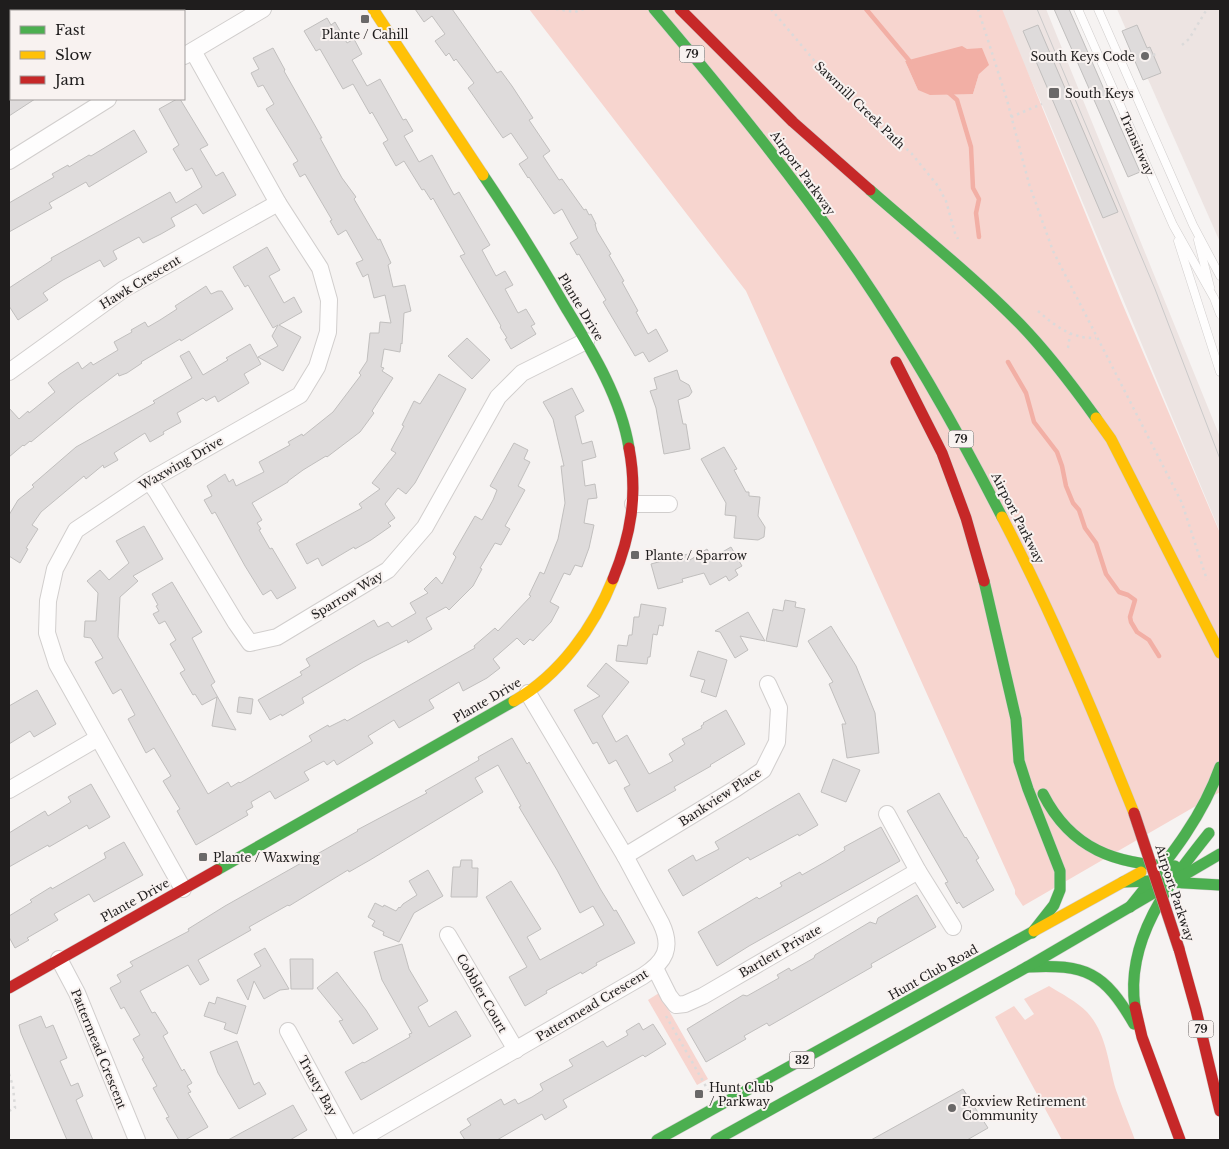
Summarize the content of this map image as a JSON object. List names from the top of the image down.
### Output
{
  "streets": {
    "main road": [
      "79",
      "Airport Parkway",
      "Plante Drive",
      "Hunt Club Road",
      "32"
    ],
    "street": [
      "Hawk Crescent",
      "Waxwing Drive",
      "Sparrow Way",
      "Bankview Place",
      "Bartlett Private",
      "Cobbler Court",
      "Pattermead Crescent",
      "Trusty Bay"
    ],
    "lane": ["Transitway"],
    "path": ["Sawmill Creek Path"]
  },
  "crossings": [
    ["Hawk Crescent", "Waxwing Drive"],
    ["Plante Drive", "Waxwing Drive"],
    ["Plante Drive", "Sparrow Way"],
    ["Plante Drive", "Pattermead Crescent"],
    ["Waxwing Drive", "Sparrow Way"],
    ["Bankview Place", "Pattermead Crescent"],
    ["Bartlett Private", "Pattermead Crescent"],
    ["Cobbler Court", "Pattermead Crescent"]
  ],
  "places": {
    "transit": [
      "Plante / Cahill",
      "South Keys",
      "Plante / Sparrow",
      "Plante / Waxwing",
      "Hunt Club / Parkway"
    ],
    "other": ["South Keys Code", "Foxview Retirement Community"]
  },
  "legend": ["Fast", "Slow", "Jam"]
}
